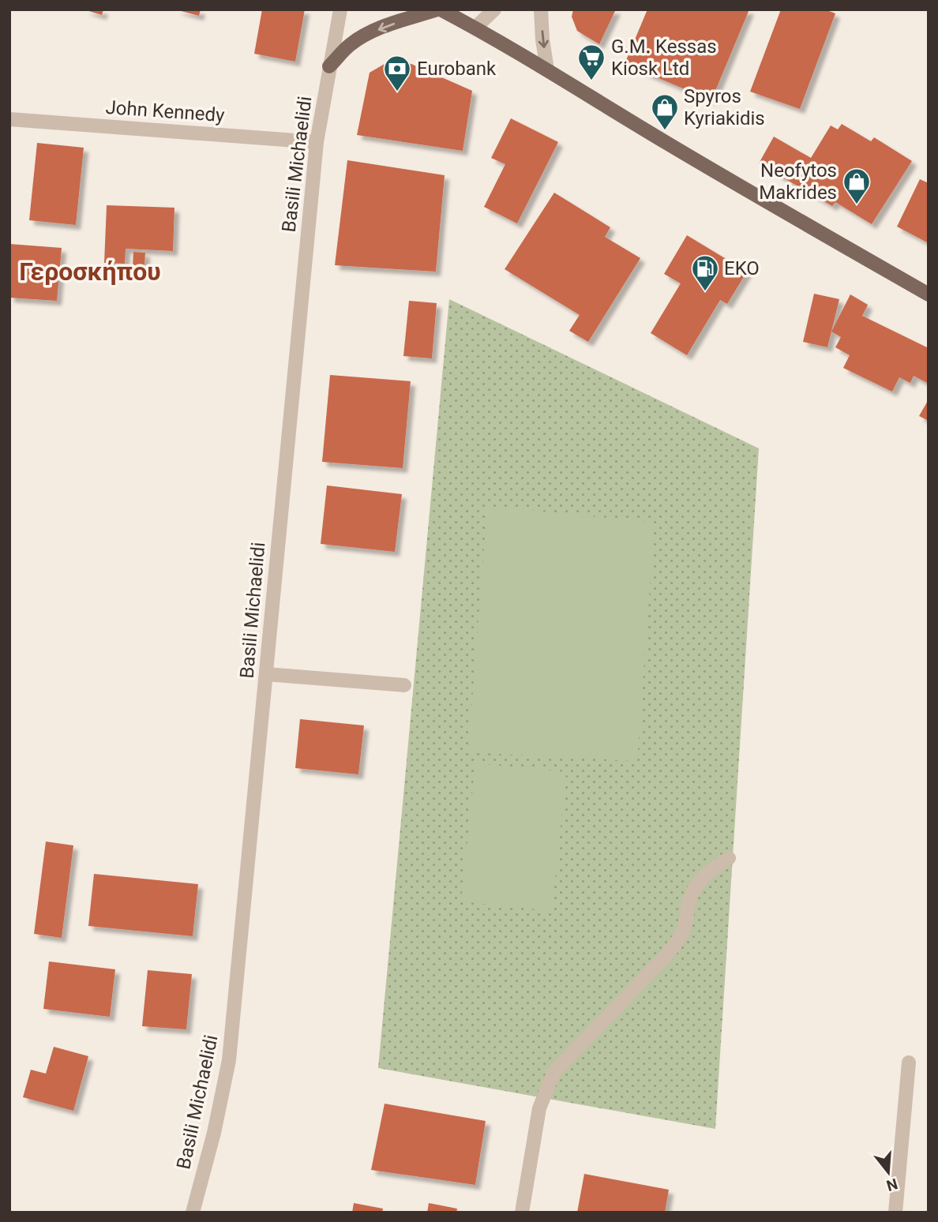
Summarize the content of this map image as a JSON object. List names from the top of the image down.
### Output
{
  "streets": {
    "street": ["John Kennedy", "Basili Michaelidi"]
  },
  "crossings": [
    ["John Kennedy", "Basili Michaelidi"]
  ],
  "districts": ["Γεροσκήπου"],
  "places": {
    "supermarket": ["G.M. Kessas Kiosk Ltd"],
    "bank": ["Eurobank"],
    "shop": ["Spyros Kyriakidis", "Neofytos Makrides"],
    "fuel station": ["EKO"]
  },
  "north": "bottom"
}
